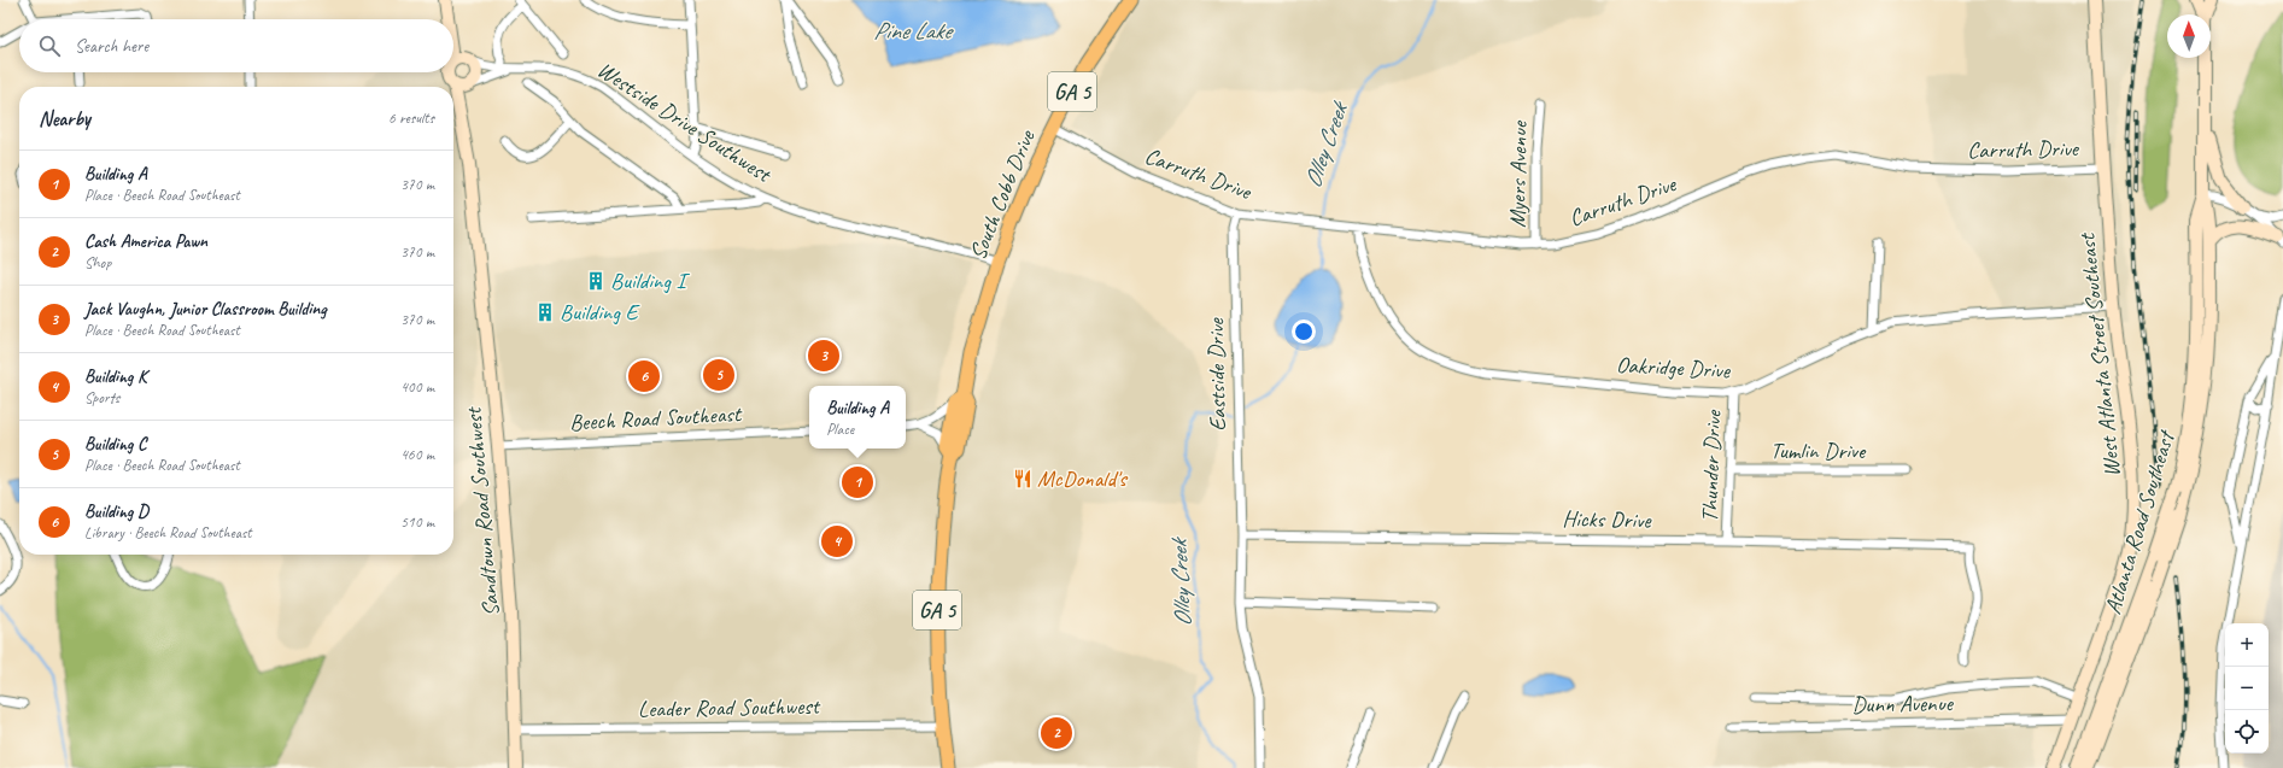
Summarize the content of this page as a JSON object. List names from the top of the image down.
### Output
{
  "streets": {
    "main road": ["GA 5", "South Cobb Drive"],
    "street": [
      "Westside Drive Southwest",
      "Carruth Drive",
      "Myers Avenue",
      "West Atlanta Street Southeast",
      "Oakridge Drive",
      "Eastside Drive",
      "Beech Road Southeast",
      "Tumlin Drive",
      "Thunder Drive",
      "Sandtown Road Southwest",
      "Hicks Drive",
      "Atlanta Road Southeast",
      "Dunn Avenue",
      "Leader Road Southwest"
    ]
  },
  "crossings": [
    ["Westside Drive Southwest", "South Cobb Drive"],
    ["Westside Drive Southwest", "Sandtown Road Southwest"],
    ["Carruth Drive", "Myers Avenue"],
    ["Carruth Drive", "South Cobb Drive"],
    ["Carruth Drive", "West Atlanta Street Southeast"],
    ["Carruth Drive", "Oakridge Drive"],
    ["Carruth Drive", "Eastside Drive"],
    ["South Cobb Drive", "Leader Road Southwest"],
    ["West Atlanta Street Southeast", "Oakridge Drive"],
    ["West Atlanta Street Southeast", "Dunn Avenue"],
    ["Oakridge Drive", "Thunder Drive"],
    ["Eastside Drive", "Hicks Drive"],
    ["Beech Road Southeast", "Sandtown Road Southwest"],
    ["Tumlin Drive", "Thunder Drive"],
    ["Thunder Drive", "Hicks Drive"],
    ["Sandtown Road Southwest", "Leader Road Southwest"]
  ],
  "water": ["Pine Lake", "Olley Creek"],
  "places": {
    "building": ["Building I", "Building E"],
    "restaurant": ["McDonald's"]
  },
  "north": "top",
  "page": {
    "search": "Search here",
    "heading": ["Nearby", "6 results"],
    "list": [
      {
        "mark": "1",
        "name": "Building A",
        "note": "Place · Beech Road Southeast",
        "value": "370 m"
      },
      {
        "mark": "2",
        "name": "Cash America Pawn",
        "note": "Shop",
        "value": "370 m"
      },
      {
        "mark": "3",
        "name": "Jack Vaughn, Junior Classroom Building",
        "note": "Place · Beech Road Southeast",
        "value": "370 m"
      },
      {
        "mark": "4",
        "name": "Building K",
        "note": "Sports",
        "value": "400 m"
      },
      {
        "mark": "5",
        "name": "Building C",
        "note": "Place · Beech Road Southeast",
        "value": "460 m"
      },
      {
        "mark": "6",
        "name": "Building D",
        "note": "Library · Beech Road Southeast",
        "value": "510 m"
      }
    ],
    "pins": [
      "3",
      "5",
      "6",
      "1",
      "4",
      "2"
    ],
    "popup": ["Building A", "Place"],
    "map_buttons": ["+", "−"]
  }
}
